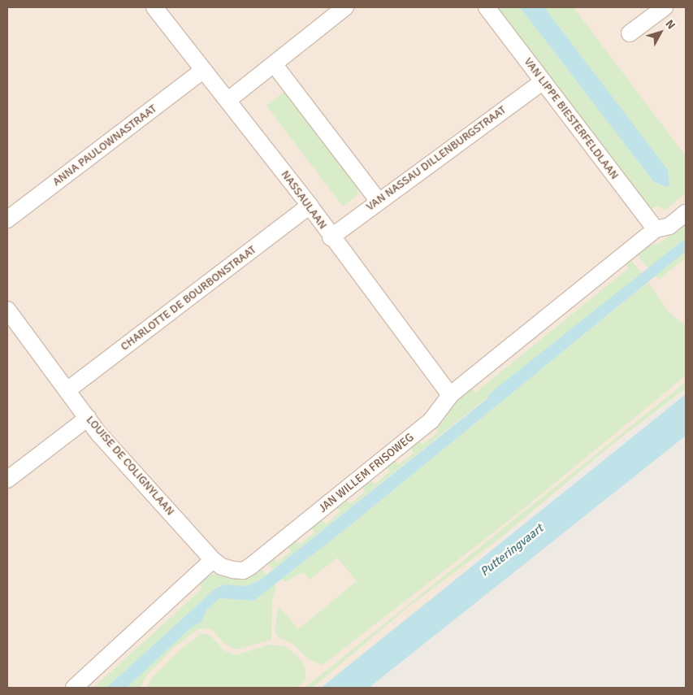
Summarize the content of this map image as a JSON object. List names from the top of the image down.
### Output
{
  "streets": {
    "street": [
      "VAN LIPPE BIESTERFELDLAAN",
      "ANNA PAULOWNASTRAAT",
      "VAN NASSAU DILLENBURGSTRAAT",
      "NASSAULAAN",
      "CHARLOTTE DE BOURBONSTRAAT",
      "LOUISE DE COLIGNYLAAN",
      "JAN WILLEM FRISOWEG"
    ]
  },
  "crossings": [
    ["VAN LIPPE BIESTERFELDLAAN", "VAN NASSAU DILLENBURGSTRAAT"],
    ["VAN LIPPE BIESTERFELDLAAN", "JAN WILLEM FRISOWEG"],
    ["ANNA PAULOWNASTRAAT", "NASSAULAAN"],
    ["VAN NASSAU DILLENBURGSTRAAT", "NASSAULAAN"],
    ["NASSAULAAN", "CHARLOTTE DE BOURBONSTRAAT"],
    ["NASSAULAAN", "JAN WILLEM FRISOWEG"],
    ["CHARLOTTE DE BOURBONSTRAAT", "LOUISE DE COLIGNYLAAN"],
    ["LOUISE DE COLIGNYLAAN", "JAN WILLEM FRISOWEG"]
  ],
  "water": ["Putteringvaart"],
  "north": "top right"
}
